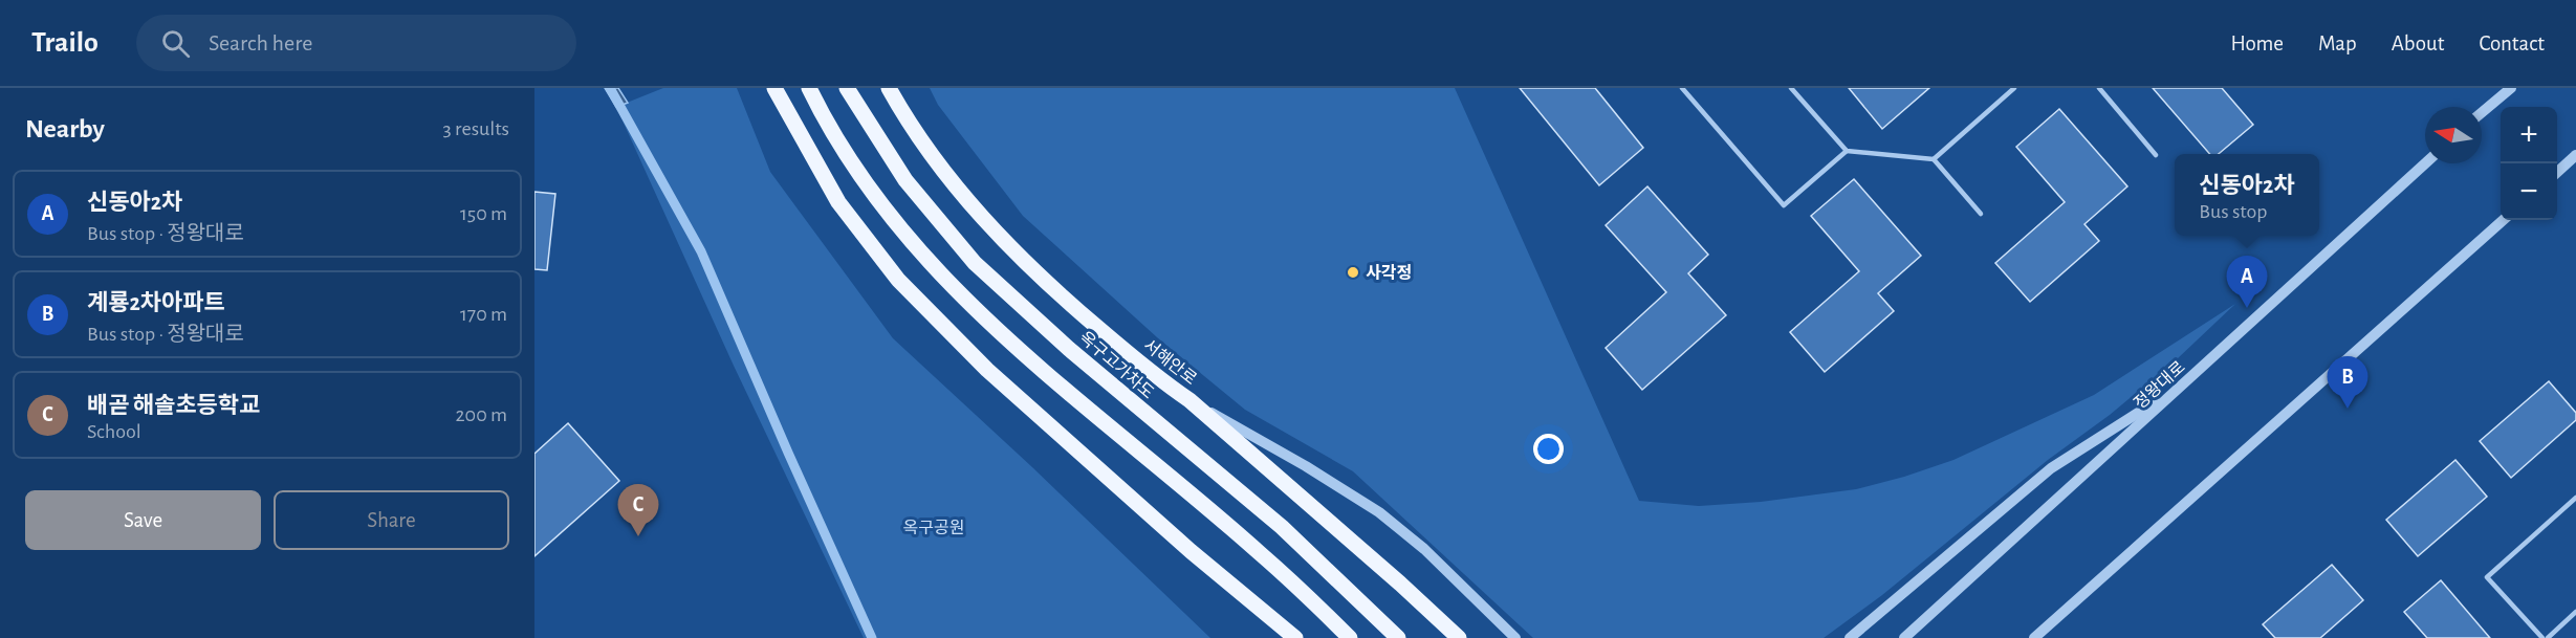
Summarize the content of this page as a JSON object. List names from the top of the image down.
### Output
{
  "streets": {
    "main road": ["서해안로", "옥구고가차도"],
    "street": ["정왕대로"]
  },
  "parks": ["옥구공원"],
  "places": ["사각정"],
  "north": "left",
  "page": {
    "header": "Trailo",
    "search": "Search here",
    "nav": [
      "Home",
      "Map",
      "About",
      "Contact"
    ],
    "heading": ["Nearby", "3 results"],
    "map_buttons": ["+", "−"],
    "popup": ["신동아2차", "Bus stop"],
    "list": [
      {
        "mark": "A",
        "name": "신동아2차",
        "note": "Bus stop · 정왕대로",
        "value": "150 m"
      },
      {
        "mark": "B",
        "name": "계룡2차아파트",
        "note": "Bus stop · 정왕대로",
        "value": "170 m"
      },
      {
        "mark": "C",
        "name": "배곧 해솔초등학교",
        "note": "School",
        "value": "200 m"
      }
    ],
    "pins": ["A", "B", "C"],
    "buttons": ["Save", "Share"]
  }
}
